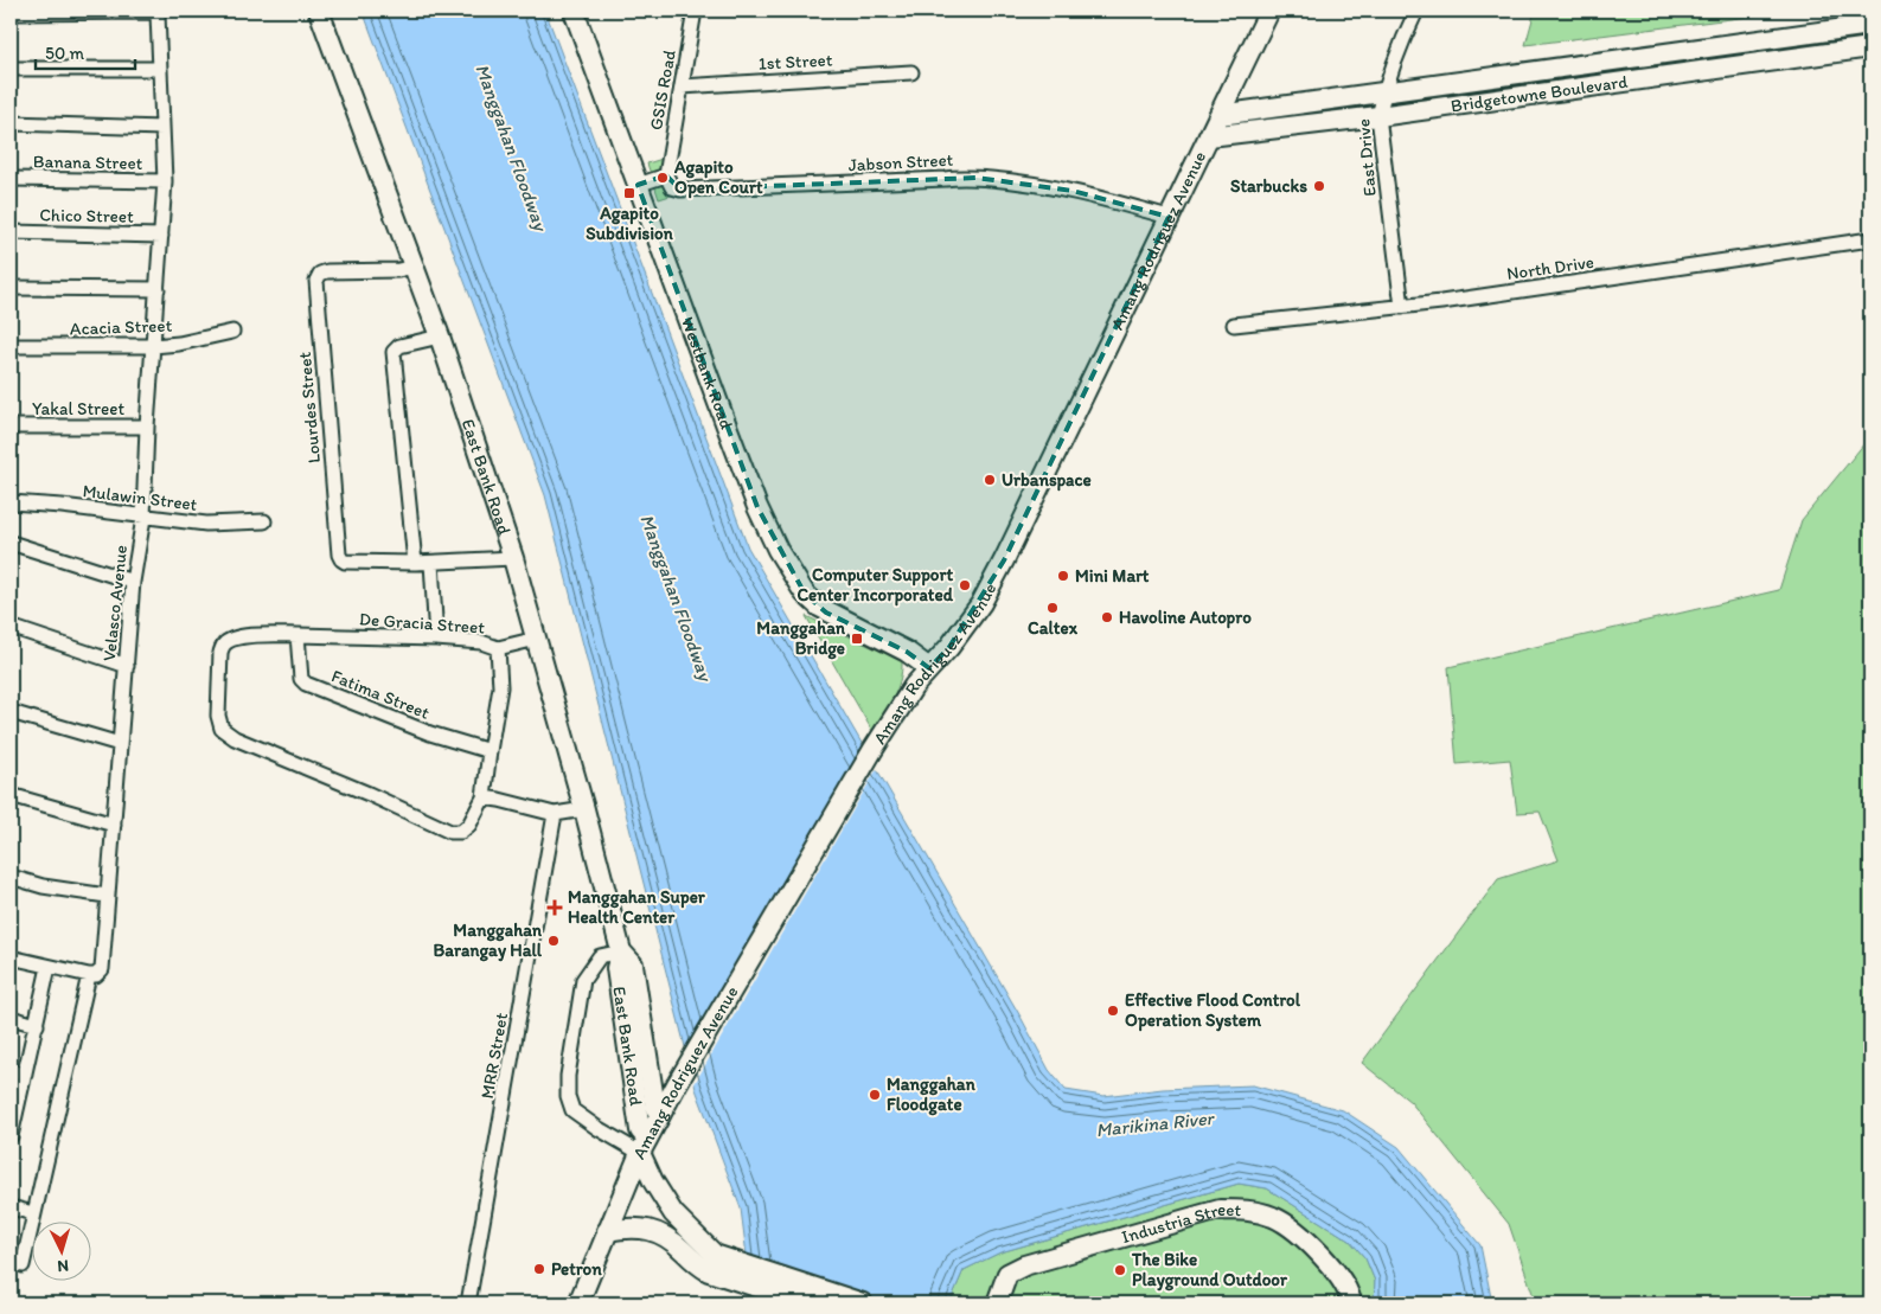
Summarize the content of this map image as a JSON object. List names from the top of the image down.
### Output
{
  "streets": {
    "street": [
      "1st Street",
      "GSIS Road",
      "Bridgetowne Boulevard",
      "East Drive",
      "Banana Street",
      "Jabson Street",
      "Chico Street",
      "Amang Rodriguez Avenue",
      "North Drive",
      "Acacia Street",
      "Westbank Road",
      "Lourdes Street",
      "Yakal Street",
      "East Bank Road",
      "Mulawin Street",
      "Velasco Avenue",
      "De Gracia Street",
      "Fatima Street",
      "MRR Street",
      "Industria Street"
    ]
  },
  "crossings": [
    ["1st Street", "GSIS Road"],
    ["GSIS Road", "Jabson Street"],
    ["Bridgetowne Boulevard", "East Drive"],
    ["Bridgetowne Boulevard", "Amang Rodriguez Avenue"],
    ["East Drive", "North Drive"],
    ["Banana Street", "Velasco Avenue"],
    ["Jabson Street", "Amang Rodriguez Avenue"],
    ["Chico Street", "Velasco Avenue"],
    ["Amang Rodriguez Avenue", "Westbank Road"],
    ["Amang Rodriguez Avenue", "East Bank Road"],
    ["Acacia Street", "Velasco Avenue"],
    ["Lourdes Street", "East Bank Road"],
    ["Yakal Street", "Velasco Avenue"],
    ["Mulawin Street", "Velasco Avenue"],
    ["De Gracia Street", "Fatima Street"]
  ],
  "water": ["Manggahan Floodway", "Marikina River"],
  "places": {
    "other": [
      "Agapito Open Court",
      "Starbucks",
      "Urbanspace",
      "Mini Mart",
      "Computer Support Center Incorporated",
      "Caltex",
      "Havoline Autopro",
      "Manggahan Barangay Hall",
      "Effective Flood Control Operation System",
      "Manggahan Floodgate",
      "Petron",
      "The Bike Playground Outdoor"
    ],
    "transit": ["Agapito Subdivision", "Manggahan Bridge"],
    "health": ["Manggahan Super Health Center"]
  },
  "scale_bar": "50 m",
  "north": "bottom"
}
